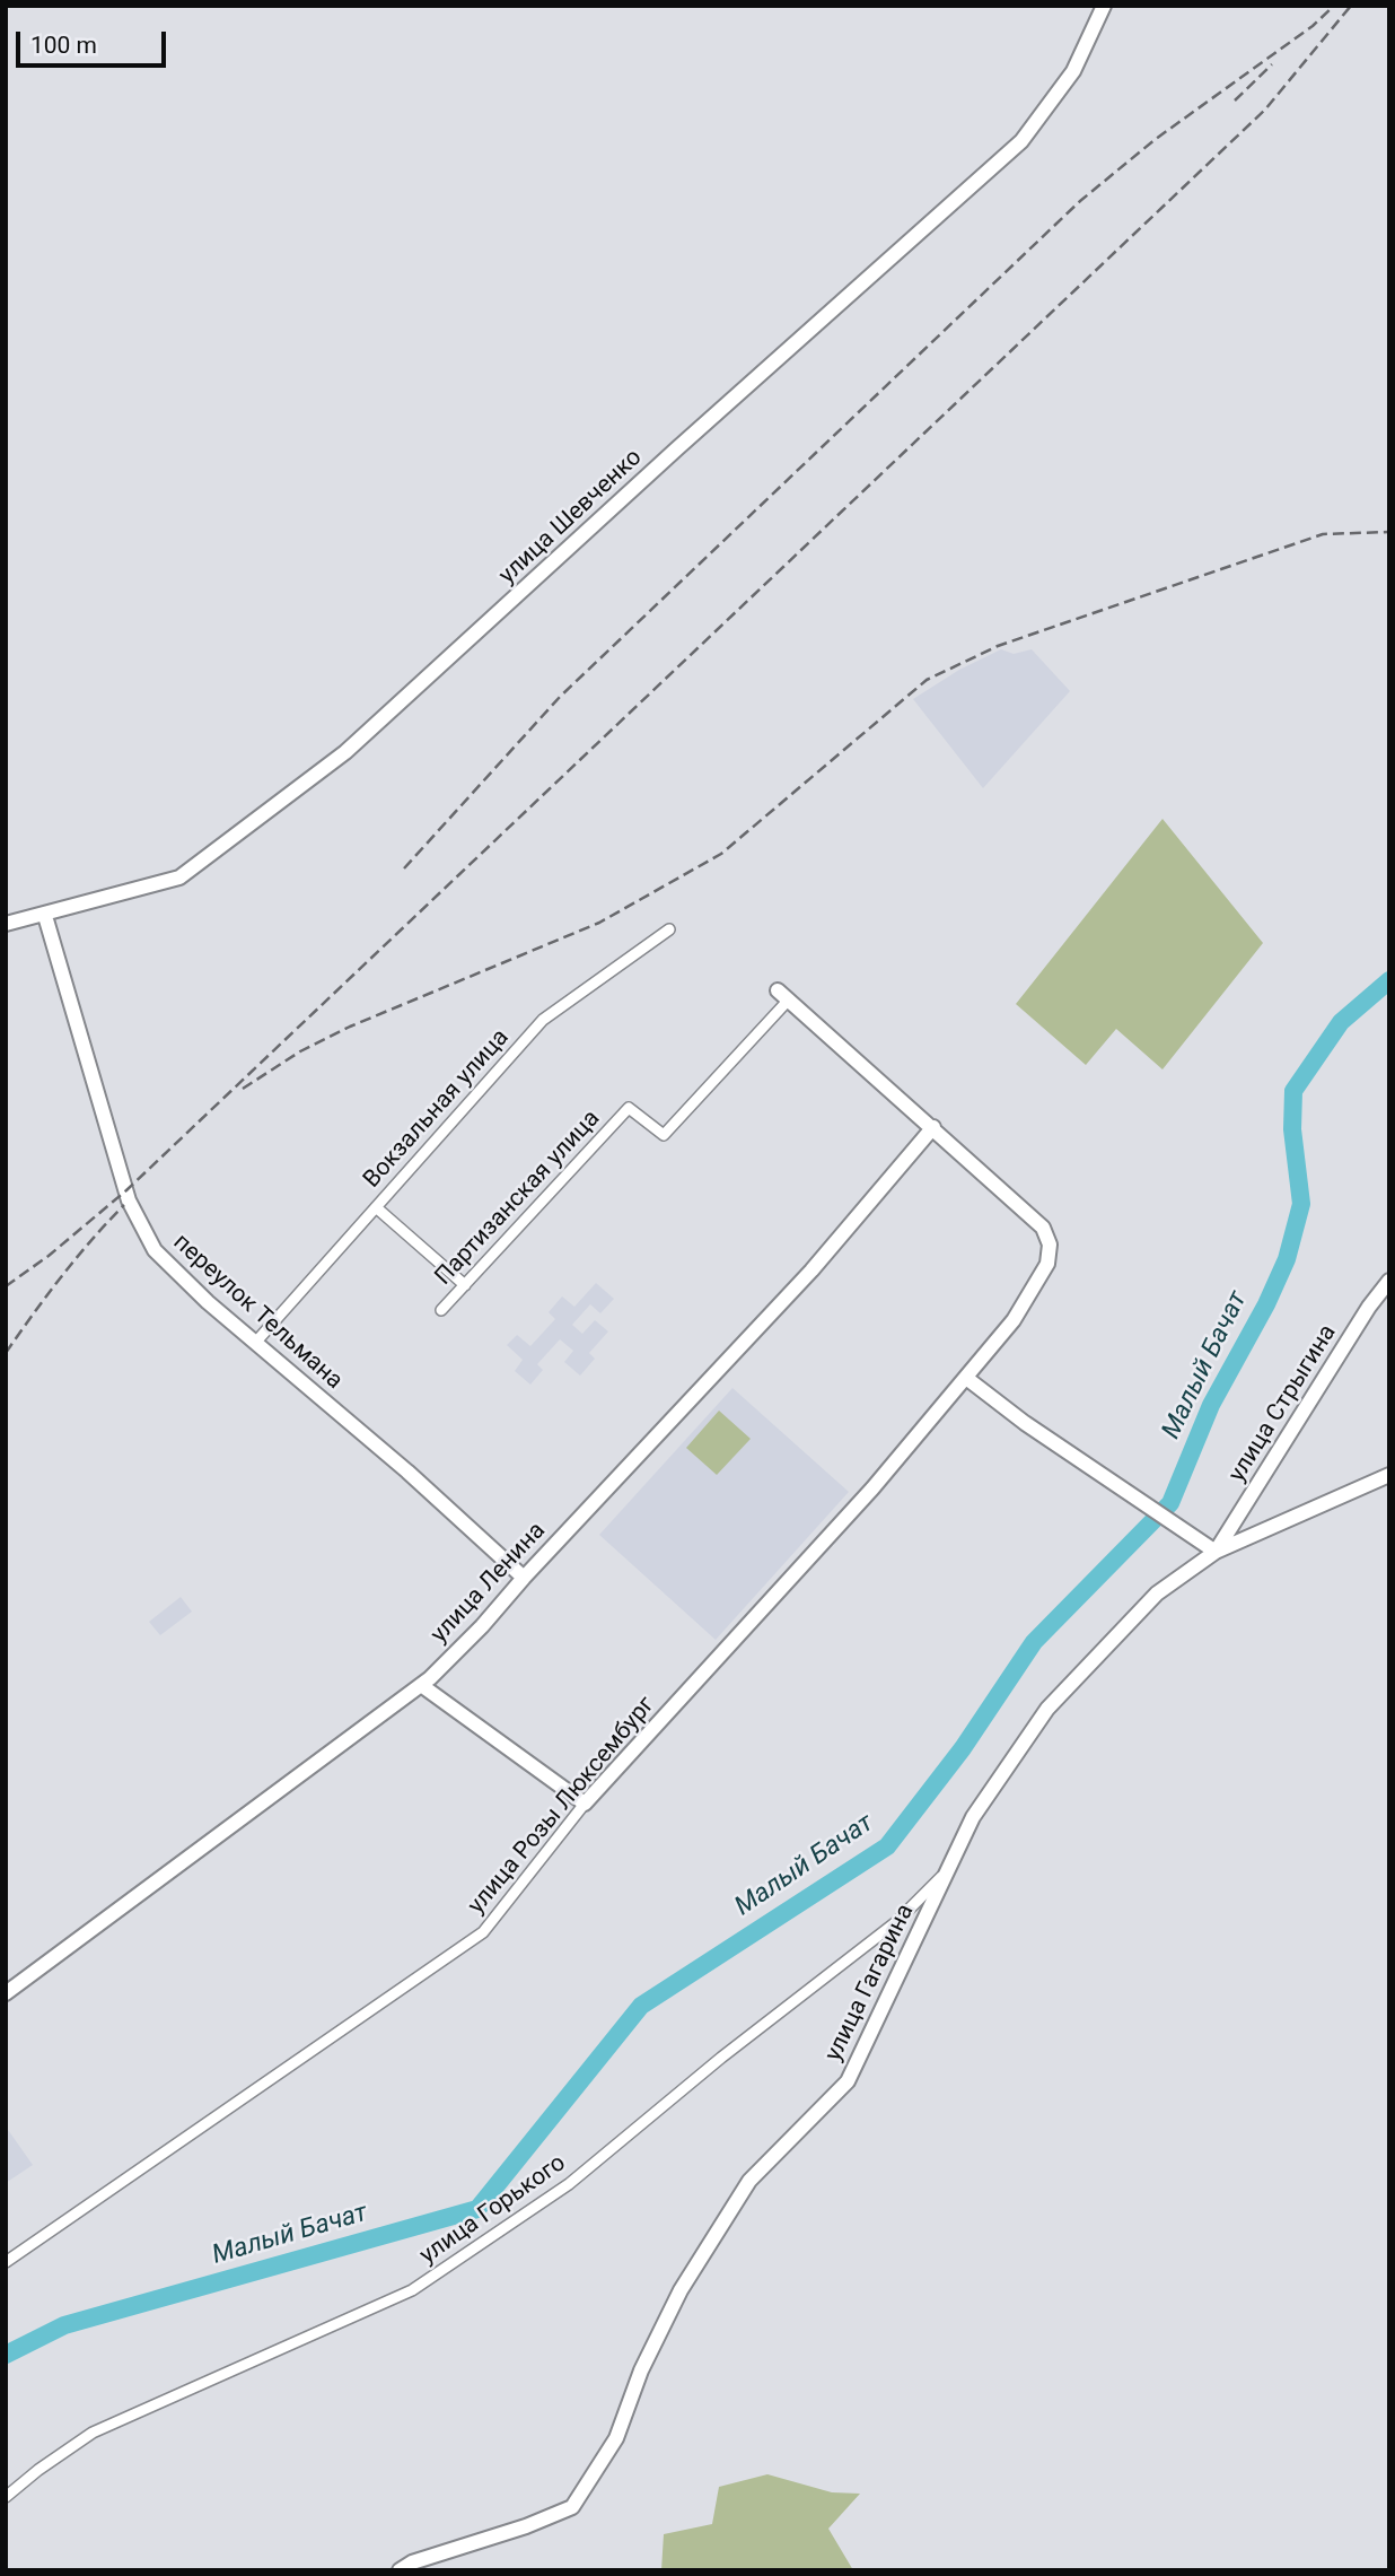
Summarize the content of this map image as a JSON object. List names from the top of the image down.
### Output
{
  "streets": {
    "street": [
      "улица Шевченко",
      "Вокзальная улица",
      "Партизанская улица",
      "переулок Тельмана",
      "улица Стрыгина",
      "улица Ленина",
      "улица Розы Люксембург",
      "улица Гагарина",
      "улица Горького"
    ]
  },
  "crossings": [
    ["улица Шевченко", "переулок Тельмана"],
    ["Вокзальная улица", "переулок Тельмана"],
    ["переулок Тельмана", "улица Ленина"],
    ["улица Стрыгина", "улица Гагарина"],
    ["улица Ленина", "улица Розы Люксембург"],
    ["улица Гагарина", "улица Горького"]
  ],
  "water": ["Малый Бачат"],
  "scale_bar": "100 m"
}
